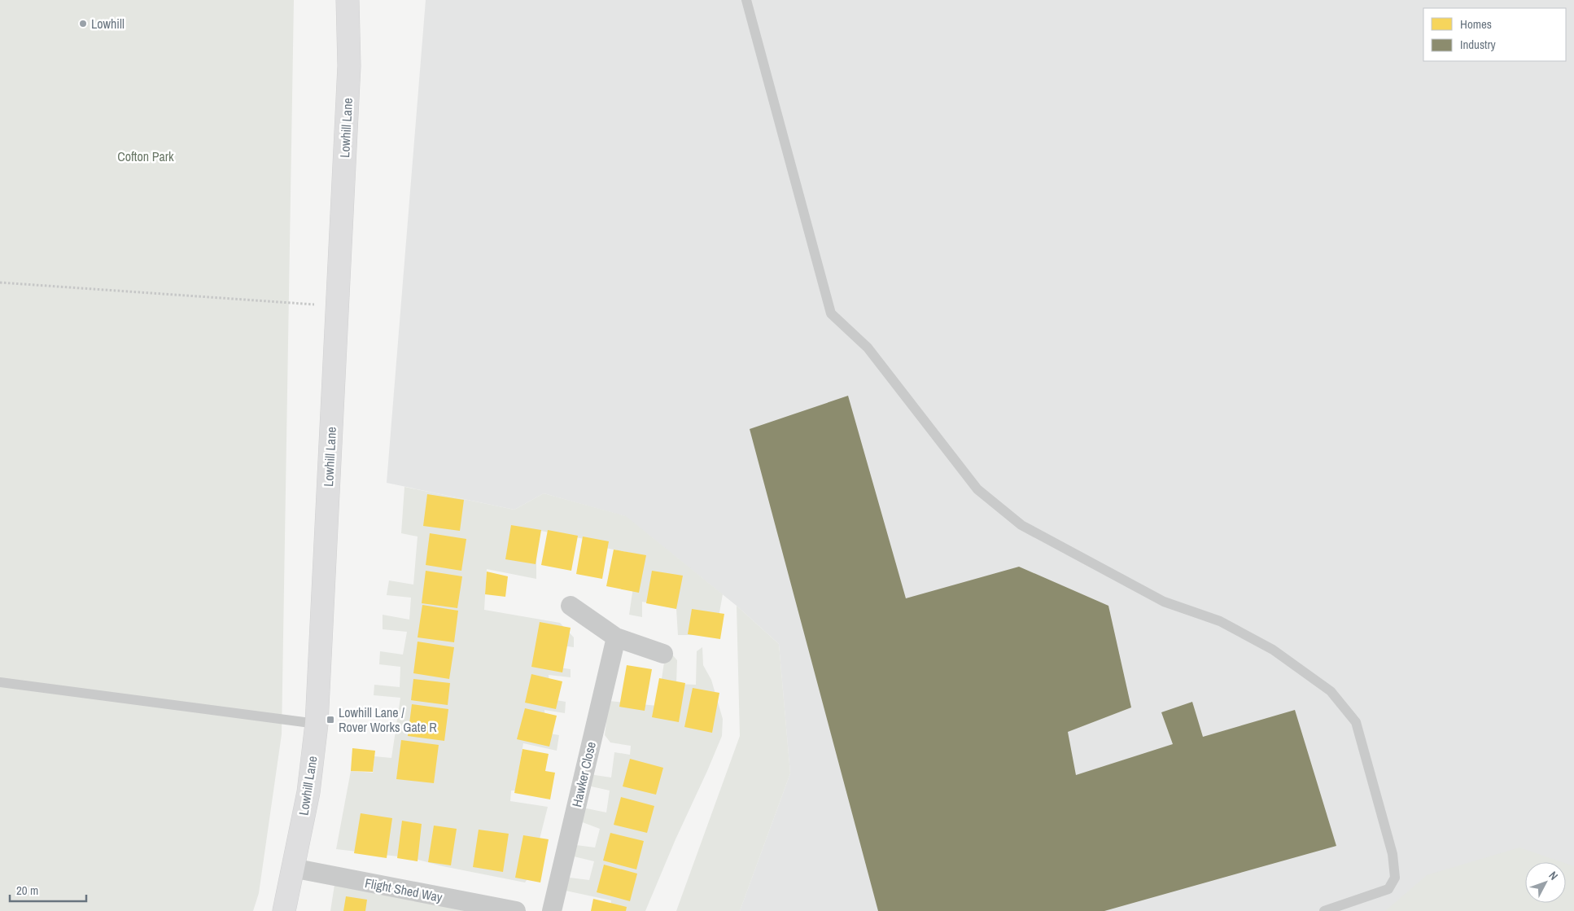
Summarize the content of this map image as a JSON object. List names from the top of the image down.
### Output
{
  "streets": {
    "street": ["Lowhill Lane", "Hawker Close", "Flight Shed Way"]
  },
  "crossings": [
    ["Lowhill Lane", "Flight Shed Way"]
  ],
  "parks": ["Cofton Park"],
  "places": {
    "other": ["Lowhill"],
    "transit": ["Lowhill Lane / Rover Works Gate R"]
  },
  "legend": ["Homes", "Industry"],
  "scale_bar": "20 m",
  "north": "top right"
}
